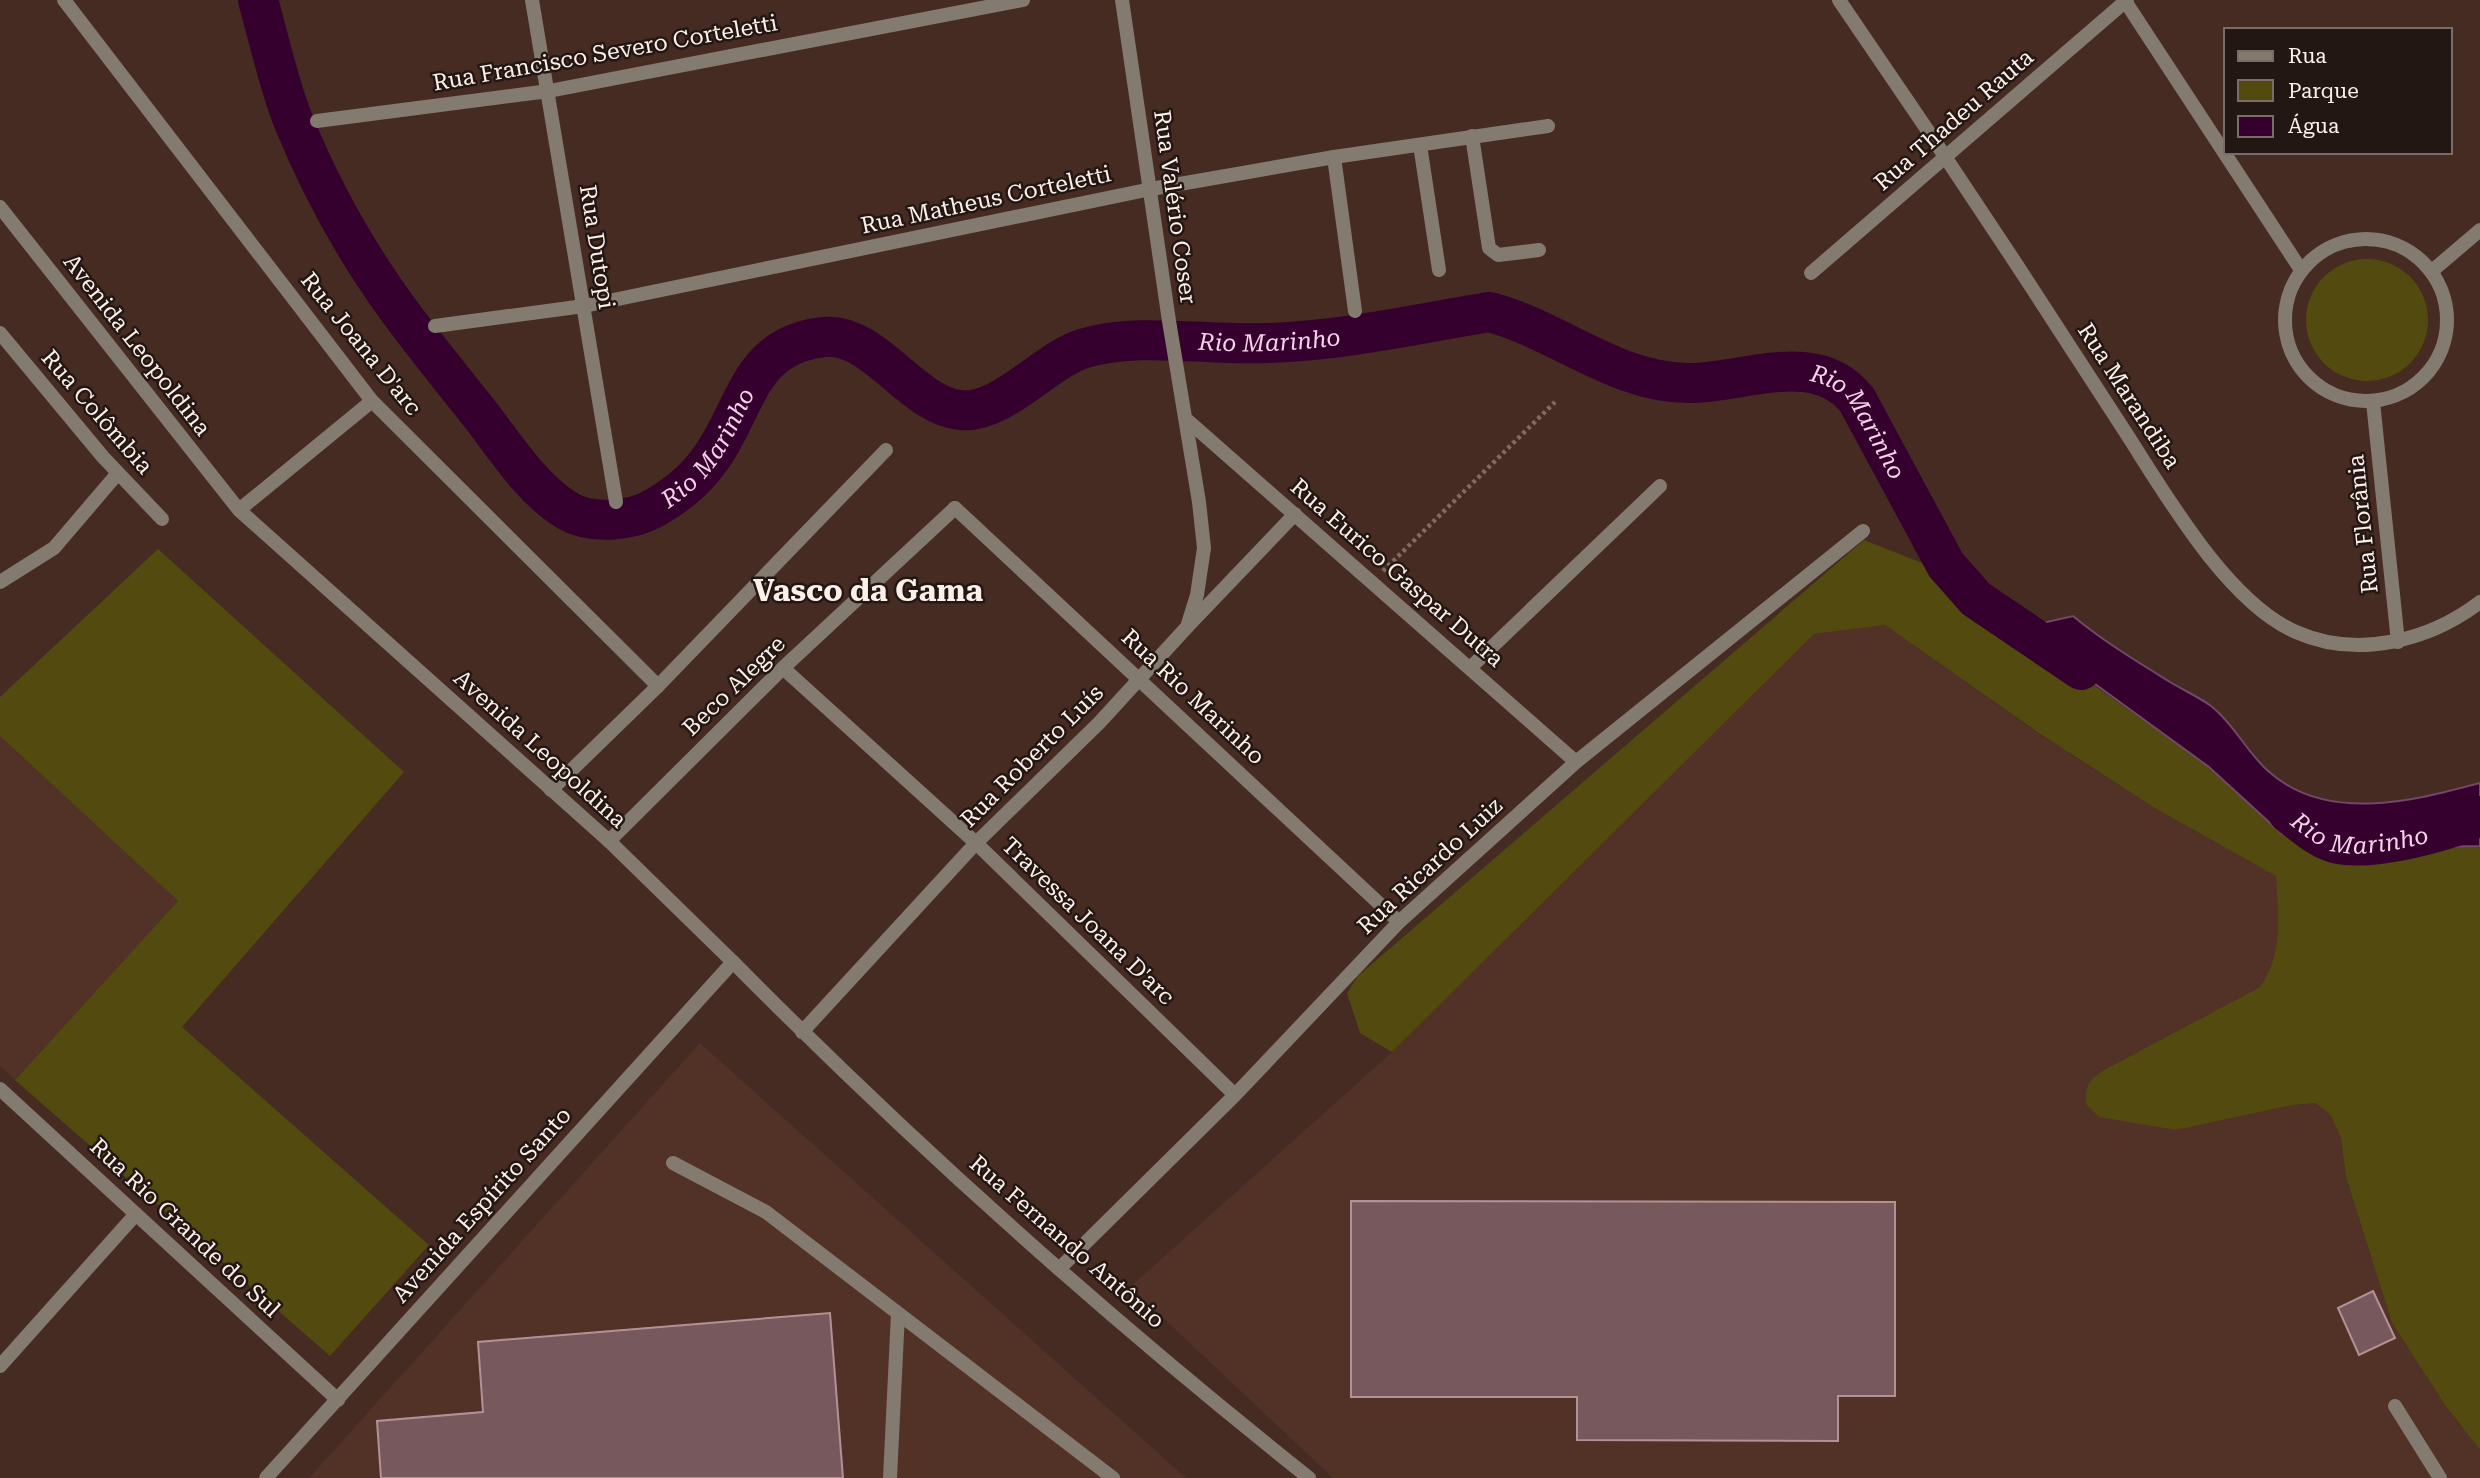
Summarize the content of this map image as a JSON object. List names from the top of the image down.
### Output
{
  "streets": {
    "street": [
      "Rua Francisco Severo Corteletti",
      "Rua Thadeu Rauta",
      "Rua Matheus Corteletti",
      "Rua Valério Coser",
      "Rua Dutopi",
      "Rua Joana D'arc",
      "Avenida Leopoldina",
      "Rua Marandiba",
      "Rua Colômbia",
      "Rua Florânia",
      "Rua Eurico Gaspar Dutra",
      "Beco Alegre",
      "Rua Rio Marinho",
      "Rua Roberto Luís",
      "Rua Ricardo Luiz",
      "Travessa Joana D'arc",
      "Avenida Espírito Santo",
      "Rua Rio Grande do Sul",
      "Rua Fernando Antônio"
    ]
  },
  "crossings": [
    ["Rua Francisco Severo Corteletti", "Rua Dutopi"],
    ["Rua Thadeu Rauta", "Rua Marandiba"],
    ["Rua Matheus Corteletti", "Rua Valério Coser"],
    ["Rua Matheus Corteletti", "Rua Dutopi"],
    ["Rua Valério Coser", "Rua Eurico Gaspar Dutra"],
    ["Rua Valério Coser", "Rua Roberto Luís"],
    ["Avenida Leopoldina", "Beco Alegre"],
    ["Avenida Leopoldina", "Rua Roberto Luís"],
    ["Avenida Leopoldina", "Avenida Espírito Santo"],
    ["Avenida Leopoldina", "Rua Fernando Antônio"],
    ["Rua Marandiba", "Rua Florânia"],
    ["Rua Eurico Gaspar Dutra", "Rua Roberto Luís"],
    ["Rua Eurico Gaspar Dutra", "Rua Ricardo Luiz"],
    ["Beco Alegre", "Rua Rio Marinho"],
    ["Beco Alegre", "Travessa Joana D'arc"],
    ["Rua Rio Marinho", "Rua Roberto Luís"],
    ["Rua Rio Marinho", "Rua Ricardo Luiz"],
    ["Rua Roberto Luís", "Travessa Joana D'arc"],
    ["Rua Roberto Luís", "Rua Fernando Antônio"],
    ["Rua Ricardo Luiz", "Travessa Joana D'arc"],
    ["Rua Ricardo Luiz", "Rua Fernando Antônio"],
    ["Avenida Espírito Santo", "Rua Rio Grande do Sul"]
  ],
  "districts": ["Vasco da Gama"],
  "water": ["Rio Marinho"],
  "legend": ["Rua", "Parque", "Água"]
}
